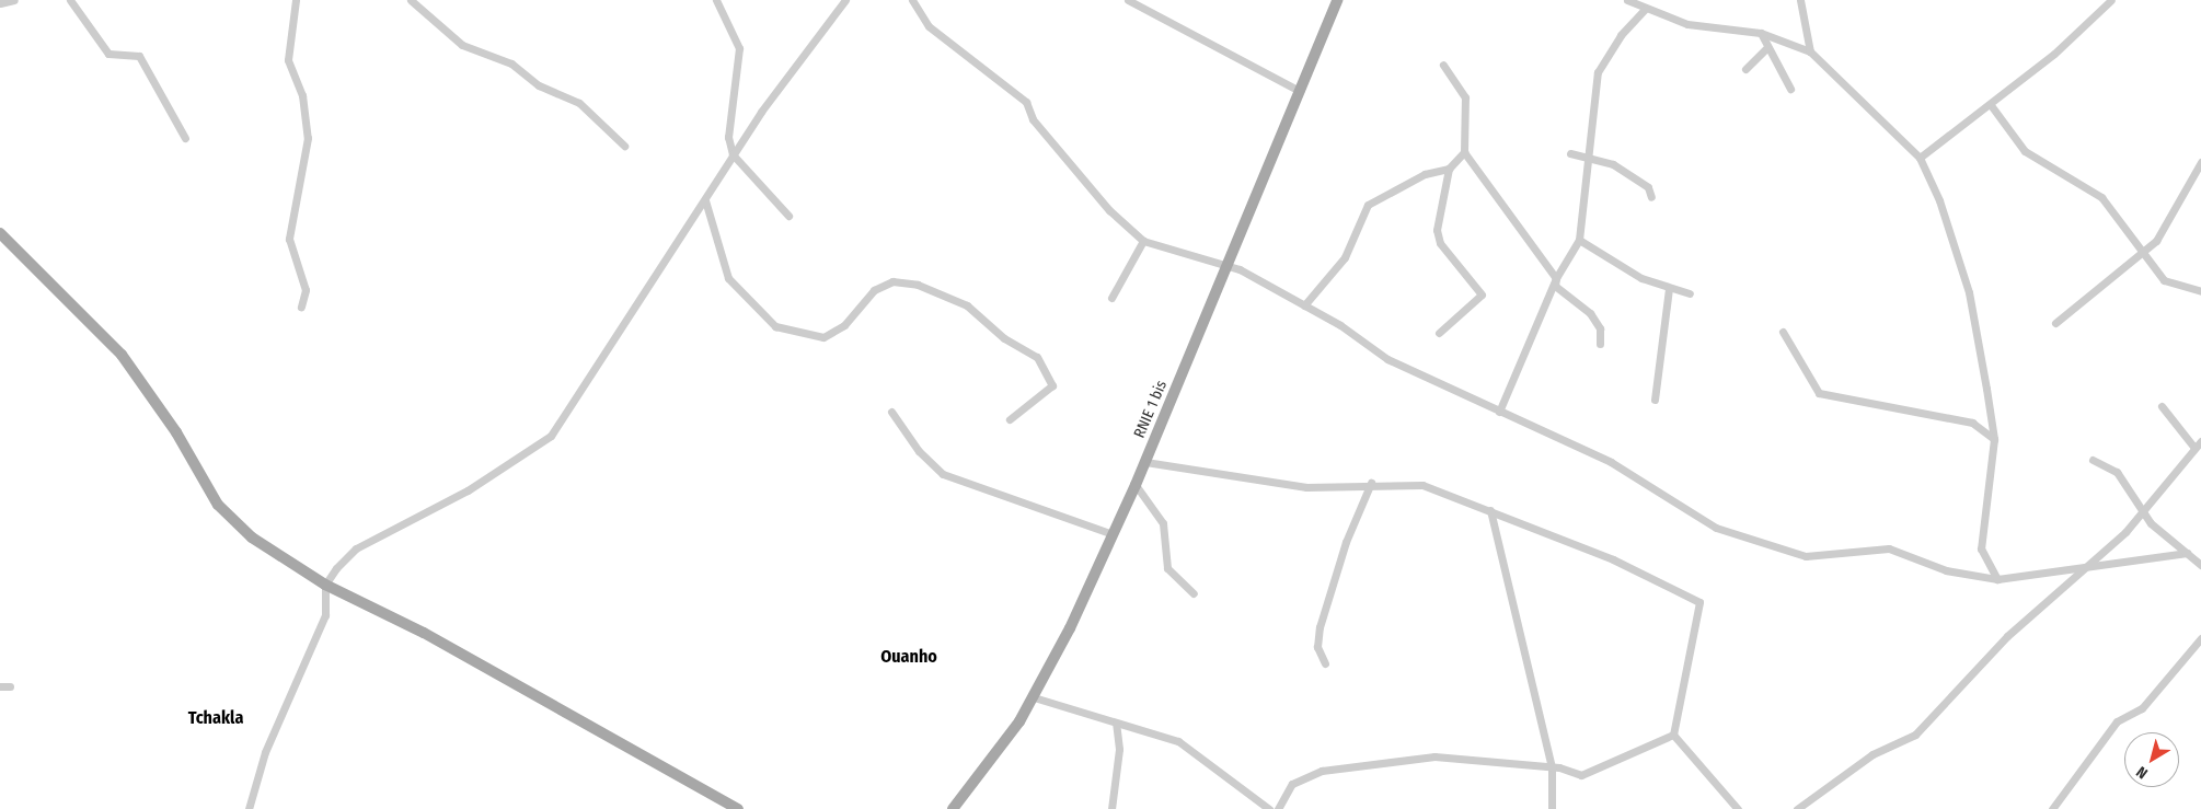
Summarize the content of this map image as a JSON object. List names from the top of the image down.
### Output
{
  "streets": {
    "main road": ["RNIE 1 bis"]
  },
  "districts": ["Ouanho", "Tchakla"],
  "north": "bottom left"
}
